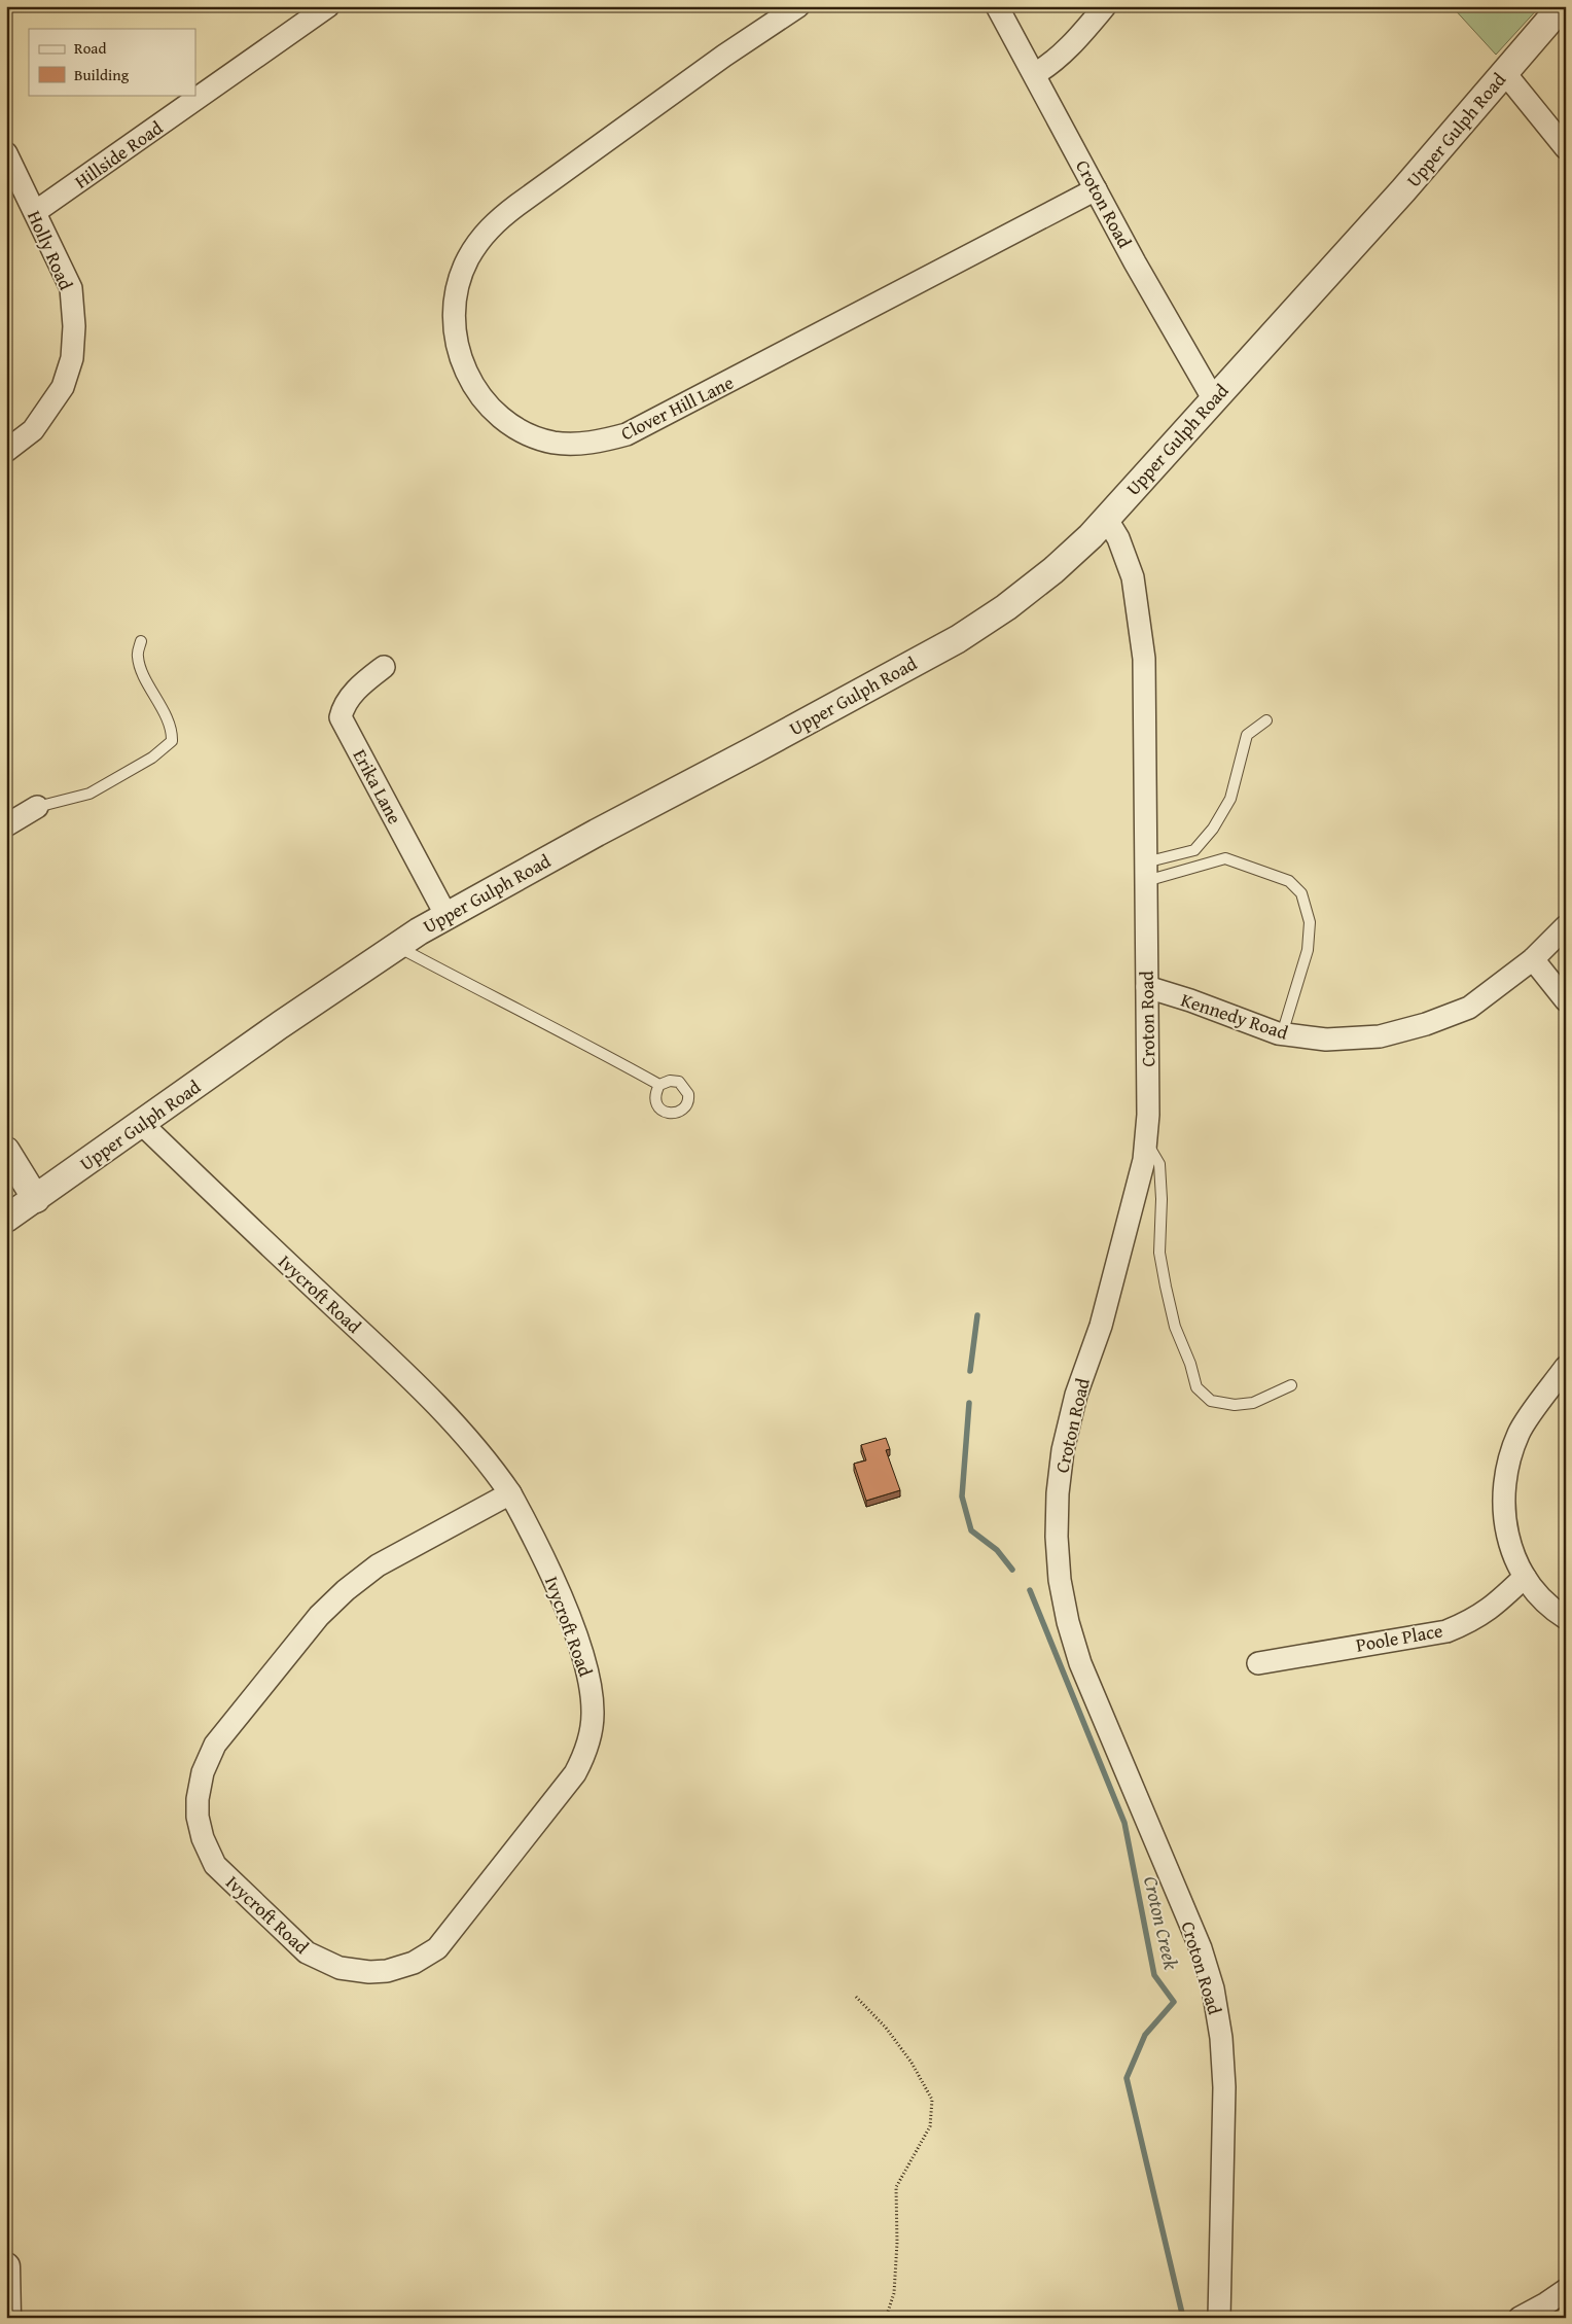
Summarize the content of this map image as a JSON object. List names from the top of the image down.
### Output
{
  "streets": {
    "street": [
      "Upper Gulph Road",
      "Hillside Road",
      "Croton Road",
      "Holly Road",
      "Clover Hill Lane",
      "Erika Lane",
      "Kennedy Road",
      "Ivycroft Road",
      "Poole Place"
    ]
  },
  "crossings": [
    ["Upper Gulph Road", "Croton Road"],
    ["Upper Gulph Road", "Erika Lane"],
    ["Upper Gulph Road", "Ivycroft Road"],
    ["Hillside Road", "Holly Road"],
    ["Croton Road", "Clover Hill Lane"],
    ["Croton Road", "Kennedy Road"]
  ],
  "water": ["Croton Creek"],
  "legend": ["Road", "Building"]
}
